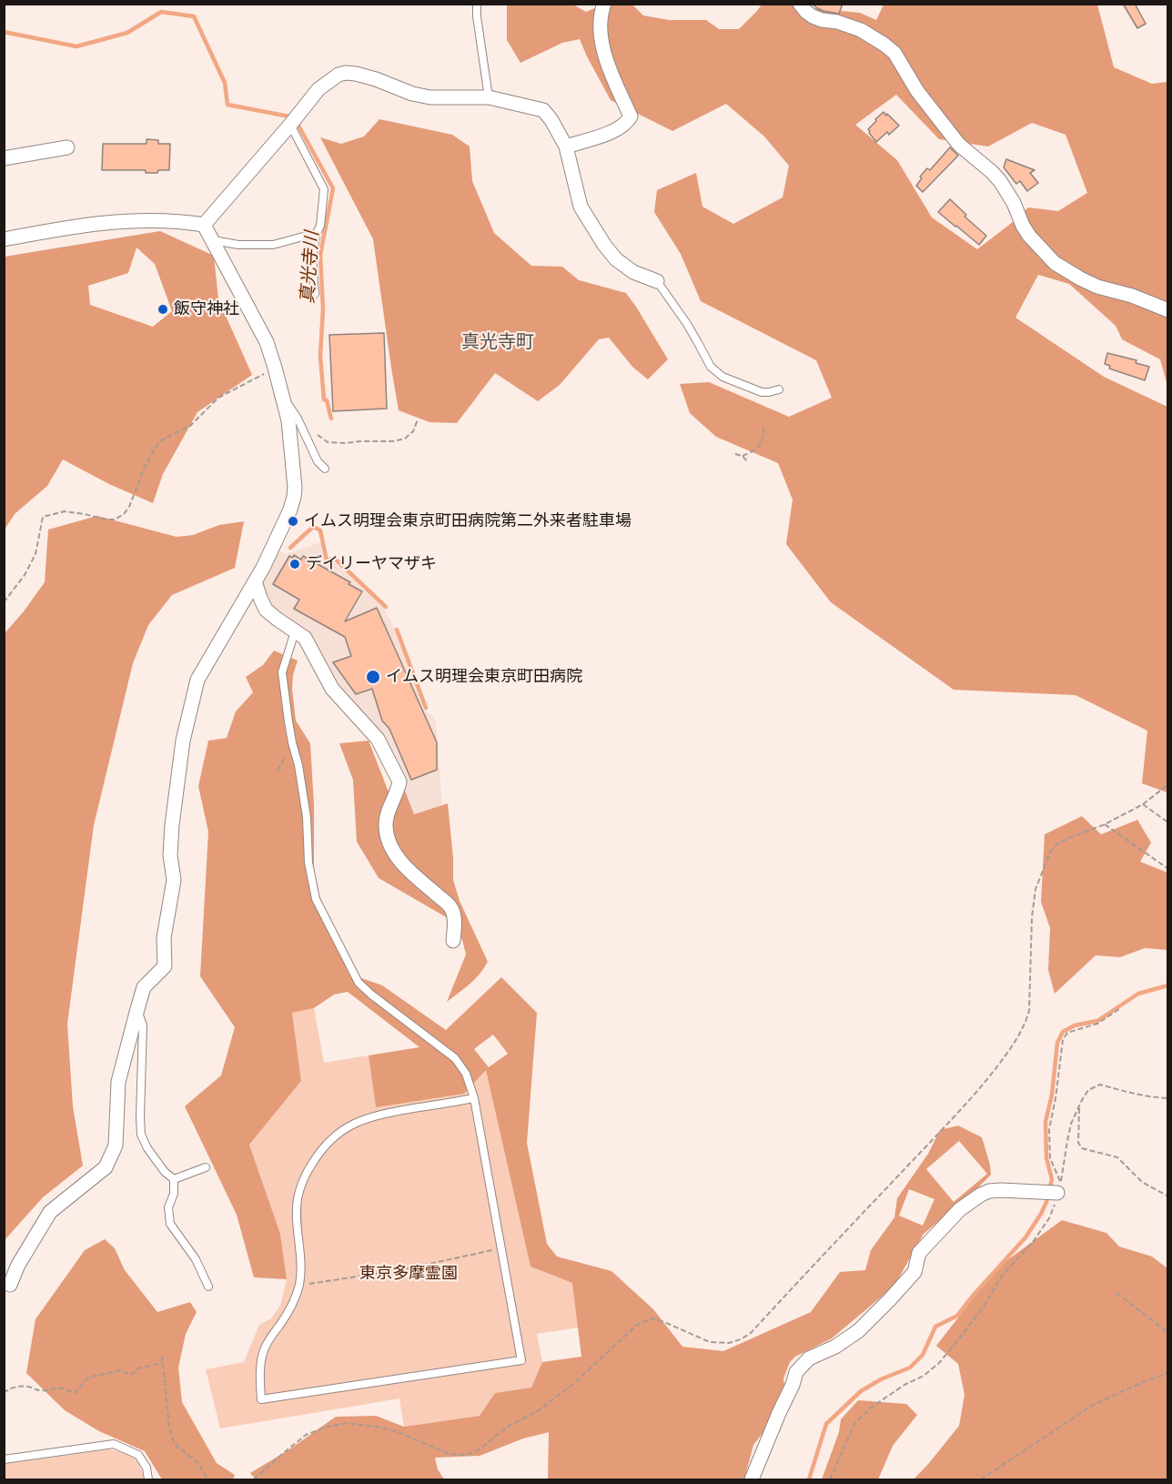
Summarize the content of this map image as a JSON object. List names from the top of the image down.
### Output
{
  "districts": ["真光寺町"],
  "water": ["真光寺川"],
  "parks": ["東京多摩霊園"],
  "places": [
    "飯守神社",
    "イムス明理会東京町田病院第二外来者駐車場",
    "デイリーヤマザキ",
    "イムス明理会東京町田病院"
  ]
}
